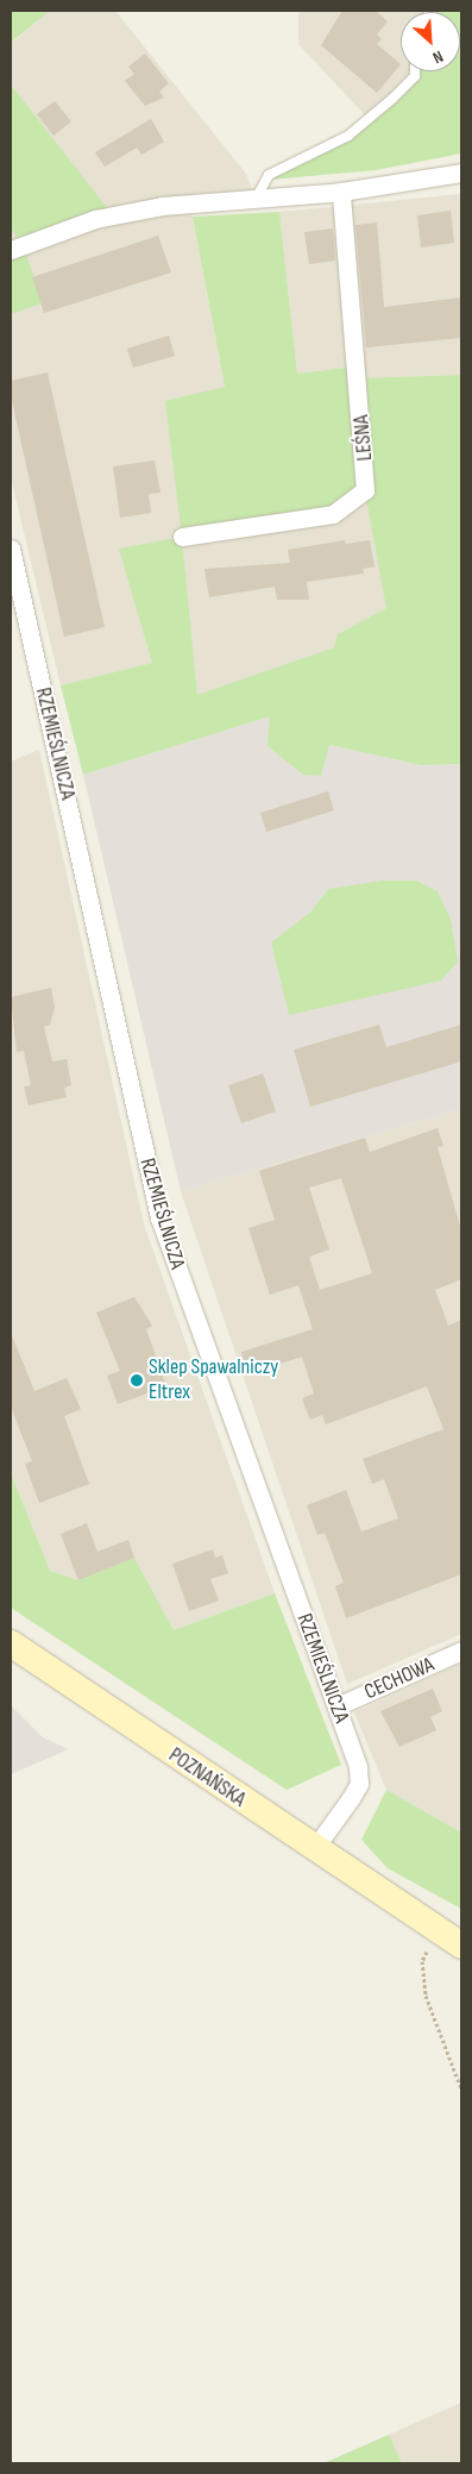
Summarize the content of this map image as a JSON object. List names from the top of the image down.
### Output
{
  "streets": {
    "main road": ["POZNAŃSKA"],
    "street": ["LEŚNA", "RZEMIEŚLNICZA", "CECHOWA"]
  },
  "crossings": [
    ["RZEMIEŚLNICZA", "CECHOWA"],
    ["RZEMIEŚLNICZA", "POZNAŃSKA"]
  ],
  "places": ["Sklep Spawalniczy Eltrex"],
  "north": "bottom right"
}
